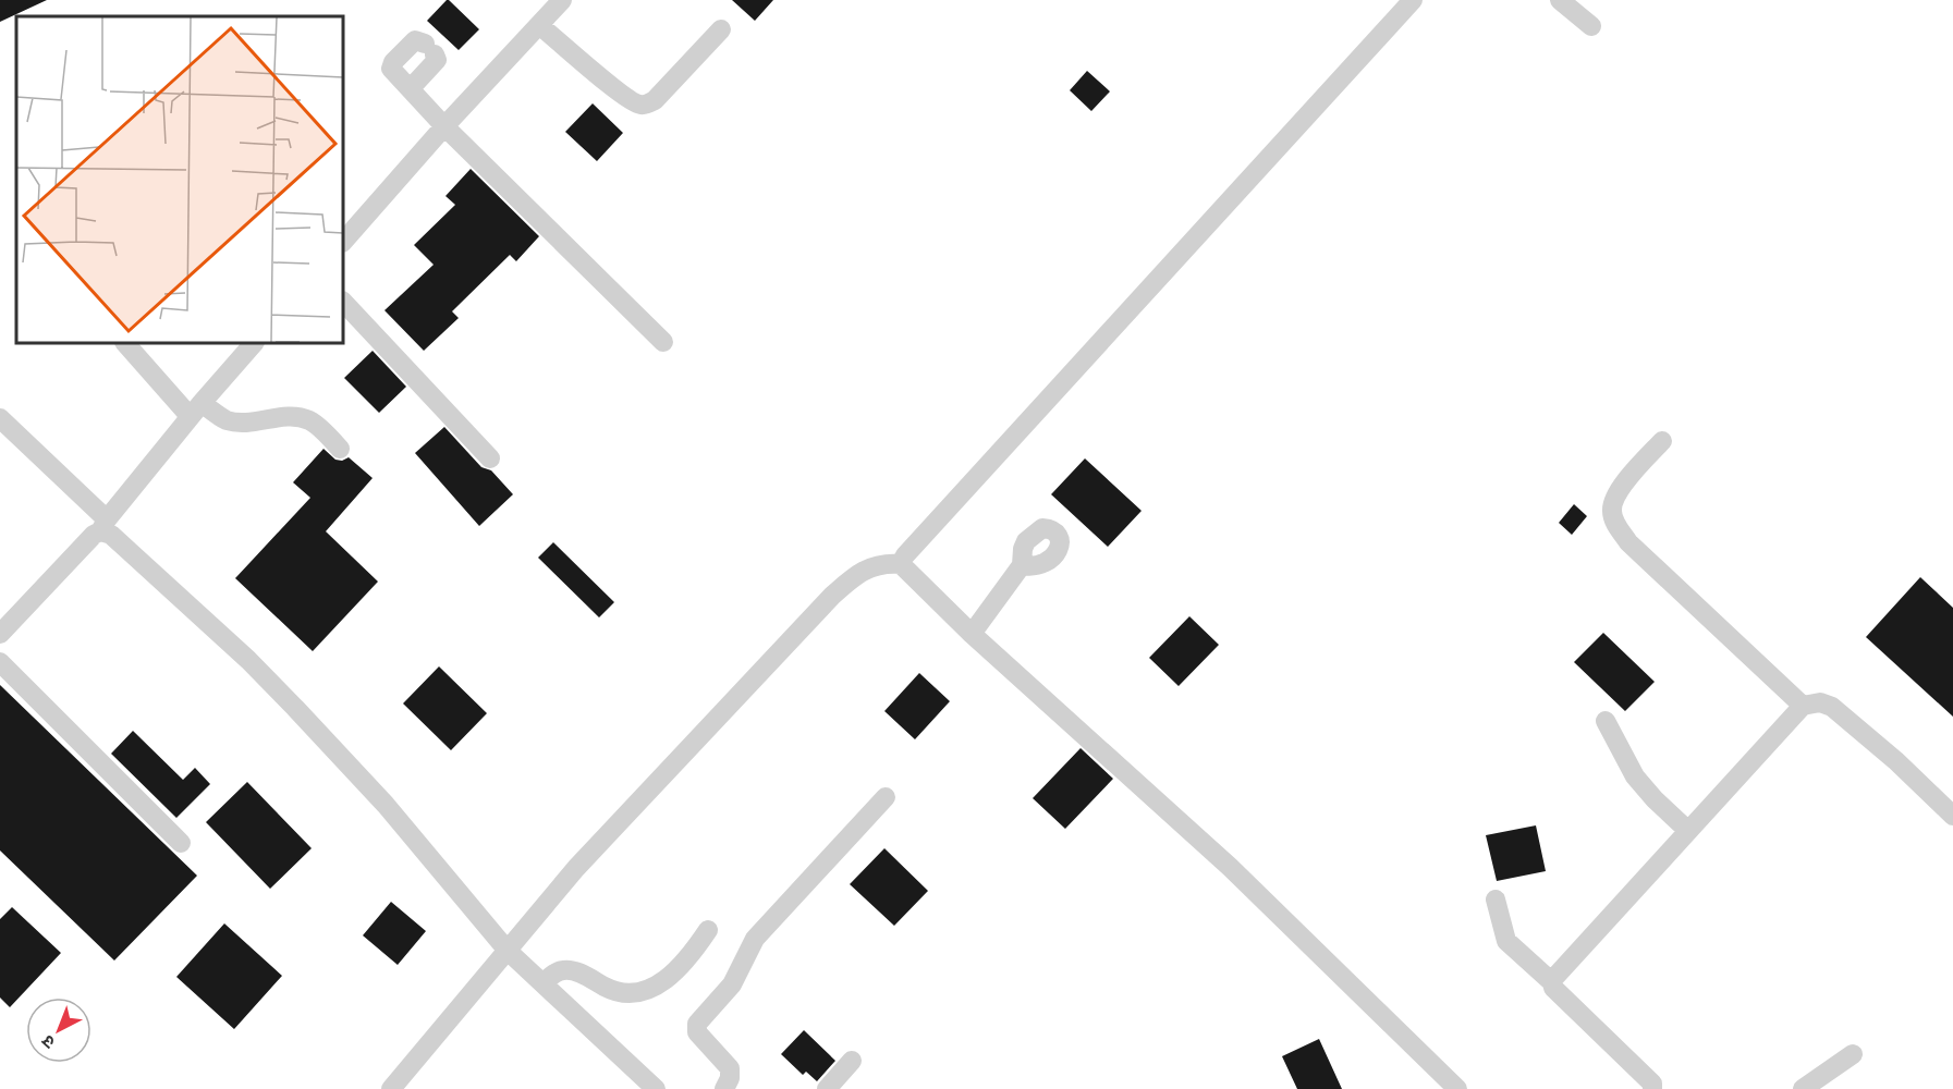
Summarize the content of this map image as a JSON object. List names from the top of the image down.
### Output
{
  "north": "bottom left"
}
